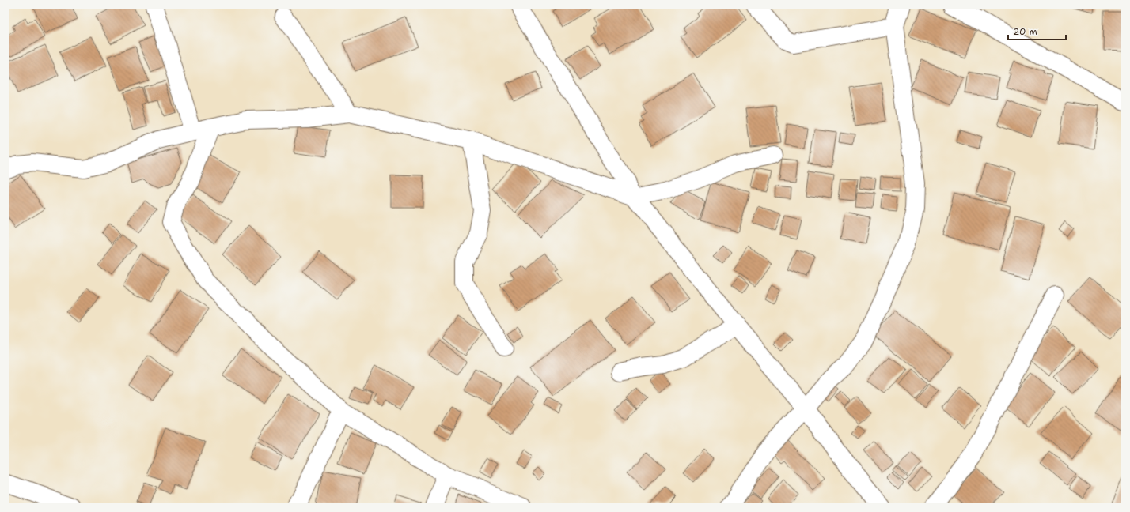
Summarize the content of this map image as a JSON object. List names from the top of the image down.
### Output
{
  "scale_bar": "20 m"
}
